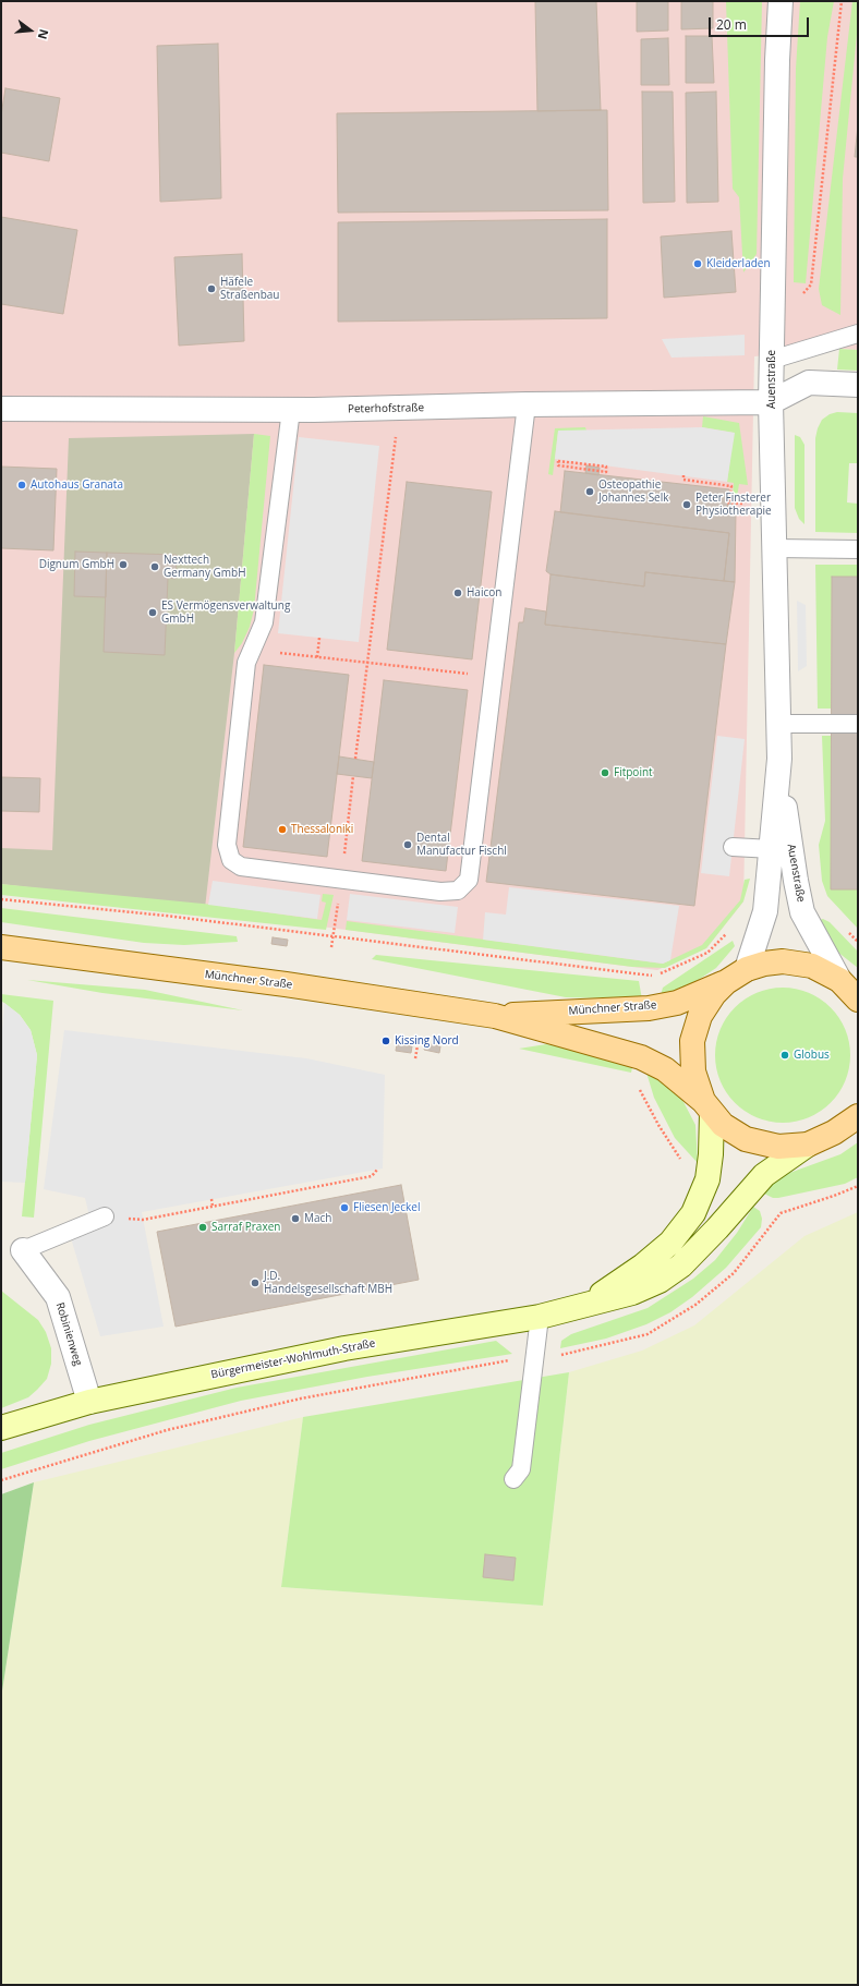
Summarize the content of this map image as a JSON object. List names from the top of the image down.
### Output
{
  "streets": {
    "main road": ["Münchner Straße"],
    "street": [
      "Auenstraße",
      "Peterhofstraße",
      "Robinienweg",
      "Bürgermeister-Wohlmuth-Straße"
    ]
  },
  "crossings": [
    ["Auenstraße", "Peterhofstraße"],
    ["Münchner Straße", "Bürgermeister-Wohlmuth-Straße"],
    ["Robinienweg", "Bürgermeister-Wohlmuth-Straße"]
  ],
  "places": [
    "Kleiderladen",
    "Häfele Straßenbau",
    "Autohaus Granata",
    "Osteopathie Johannes Selk",
    "Peter Finsterer Physiotherapie",
    "Dignum GmbH",
    "Nexttech Germany GmbH",
    "Haicon",
    "ES Vermögensverwaltung GmbH",
    "Fitpoint",
    "Thessaloniki",
    "Dental Manufactur Fischl",
    "Kissing Nord",
    "Globus",
    "Fliesen Jeckel",
    "Mach",
    "Sarraf Praxen",
    "J.D. Handelsgesellschaft MBH"
  ],
  "scale_bar": "20 m",
  "north": "right"
}
